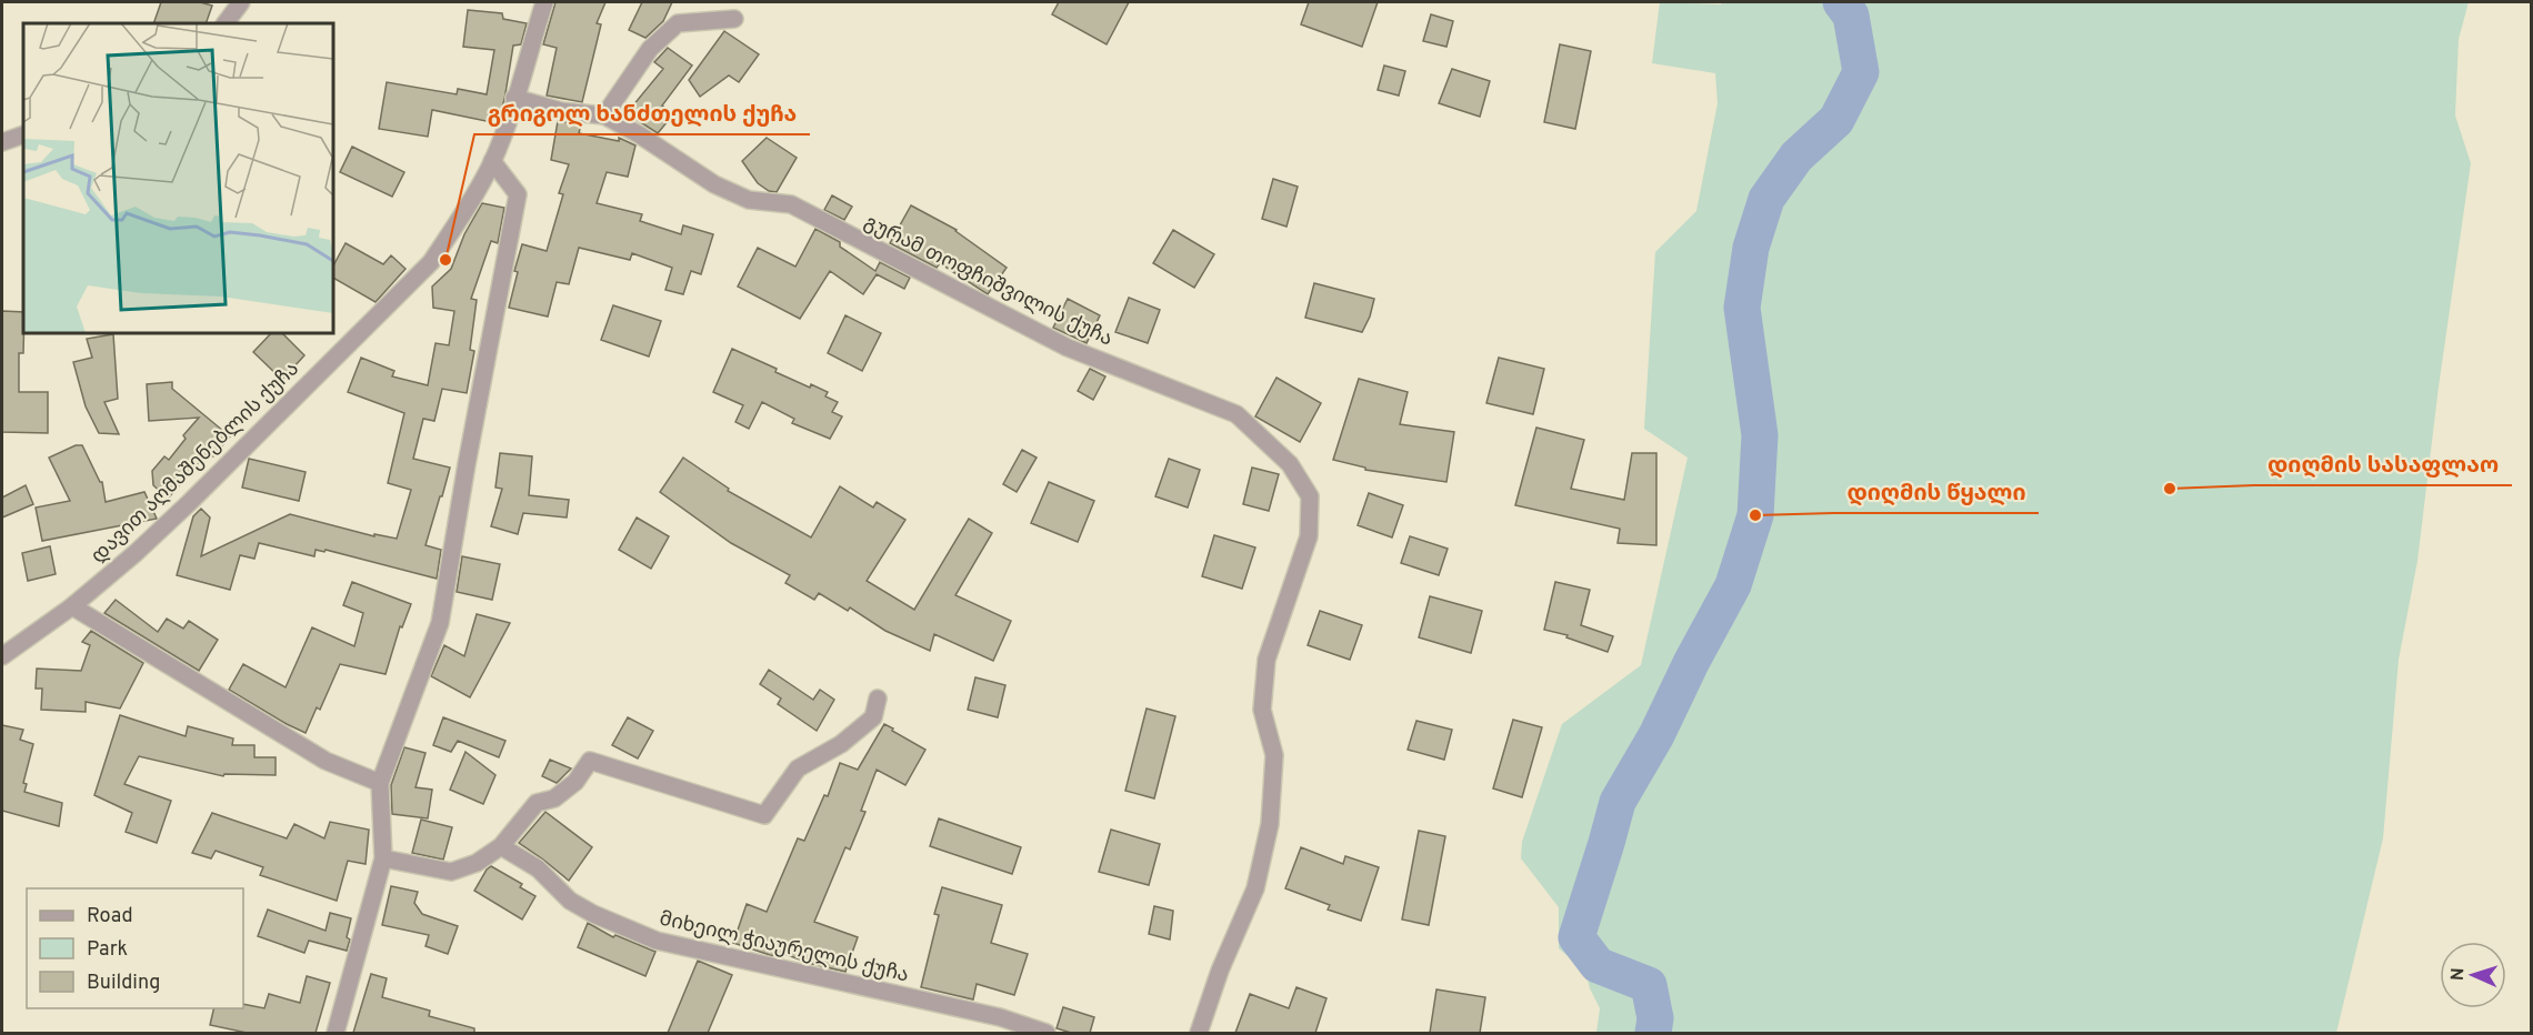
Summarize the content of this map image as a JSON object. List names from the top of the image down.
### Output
{
  "streets": {
    "street": ["გურამ თოფჩიშვილის ქუჩა", "დავით აღმაშენებლის ქუჩა", "მიხეილ ჭიაურელის ქუჩა"]
  },
  "crossings": [
    ["გურამ თოფჩიშვილის ქუჩა", "დავით აღმაშენებლის ქუჩა"]
  ],
  "places": ["გრიგოლ ხანძთელის ქუჩა", "დიღმის სასაფლაო", "დიღმის წყალი"],
  "legend": ["Road", "Park", "Building"],
  "north": "left"
}
